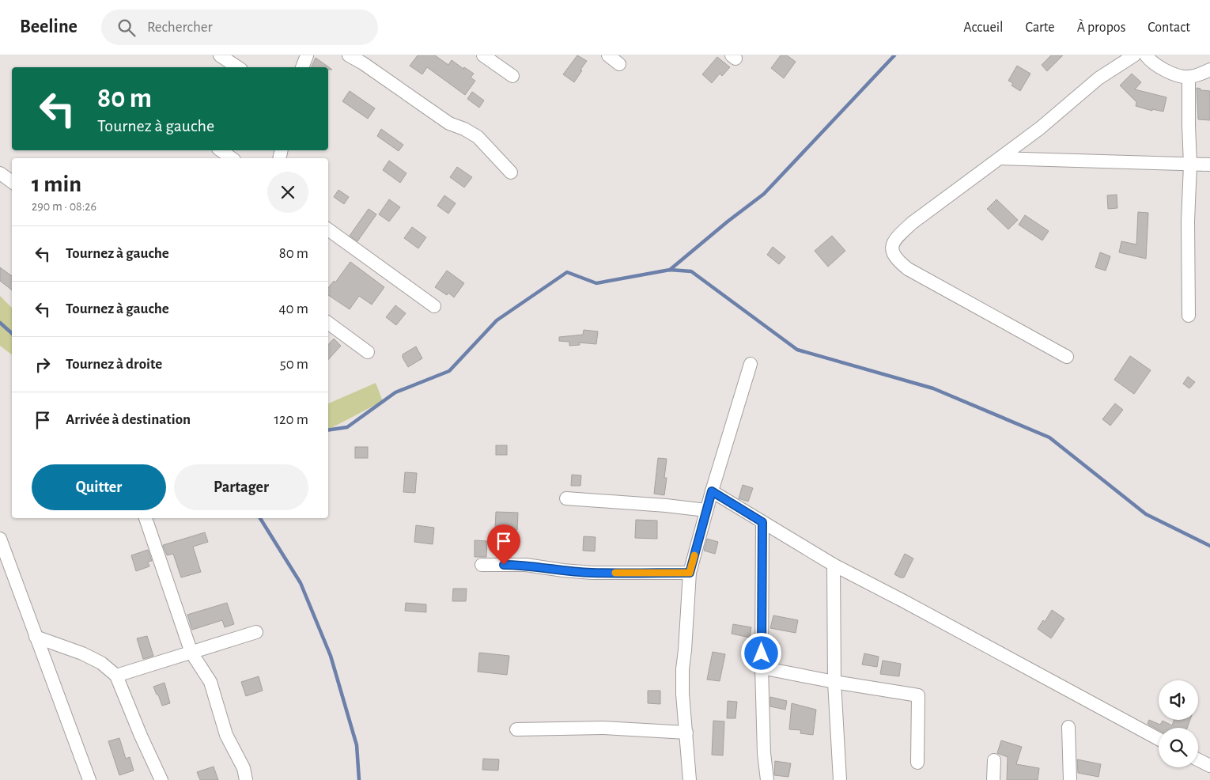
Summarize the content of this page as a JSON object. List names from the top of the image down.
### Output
{
  "page": {
    "header": "Beeline",
    "search": "Rechercher",
    "nav": [
      "Accueil",
      "Carte",
      "À propos",
      "Contact"
    ],
    "turn": ["80 m", "Tournez à gauche"],
    "heading": ["1 min", "290 m · 08:26"],
    "list": [
      {
        "name": "Tournez à gauche",
        "value": "80 m"
      },
      {
        "name": "Tournez à gauche",
        "value": "40 m"
      },
      {
        "name": "Tournez à droite",
        "value": "50 m"
      },
      {
        "name": "Arrivée à destination",
        "value": "120 m"
      }
    ],
    "buttons": ["Quitter", "Partager"]
  }
}
